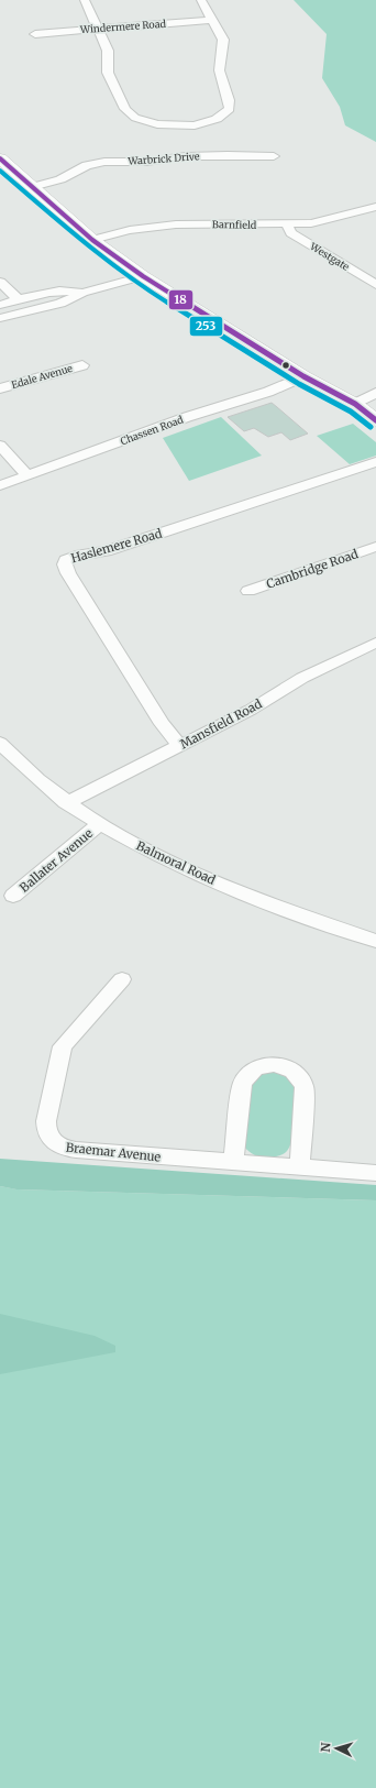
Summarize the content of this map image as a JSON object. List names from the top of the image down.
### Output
{
  "streets": {
    "street": [
      "Windermere Road",
      "Warbrick Drive",
      "Barnfield",
      "Westgate",
      "Edale Avenue",
      "Chassen Road",
      "Haslemere Road",
      "Cambridge Road",
      "Mansfield Road",
      "Ballater Avenue",
      "Balmoral Road",
      "Braemar Avenue"
    ]
  },
  "crossings": [
    ["Barnfield", "Westgate"],
    ["Haslemere Road", "Mansfield Road"],
    ["Mansfield Road", "Balmoral Road"],
    ["Ballater Avenue", "Balmoral Road"]
  ],
  "lines": ["transit line 18", "transit line 253"],
  "north": "left"
}
